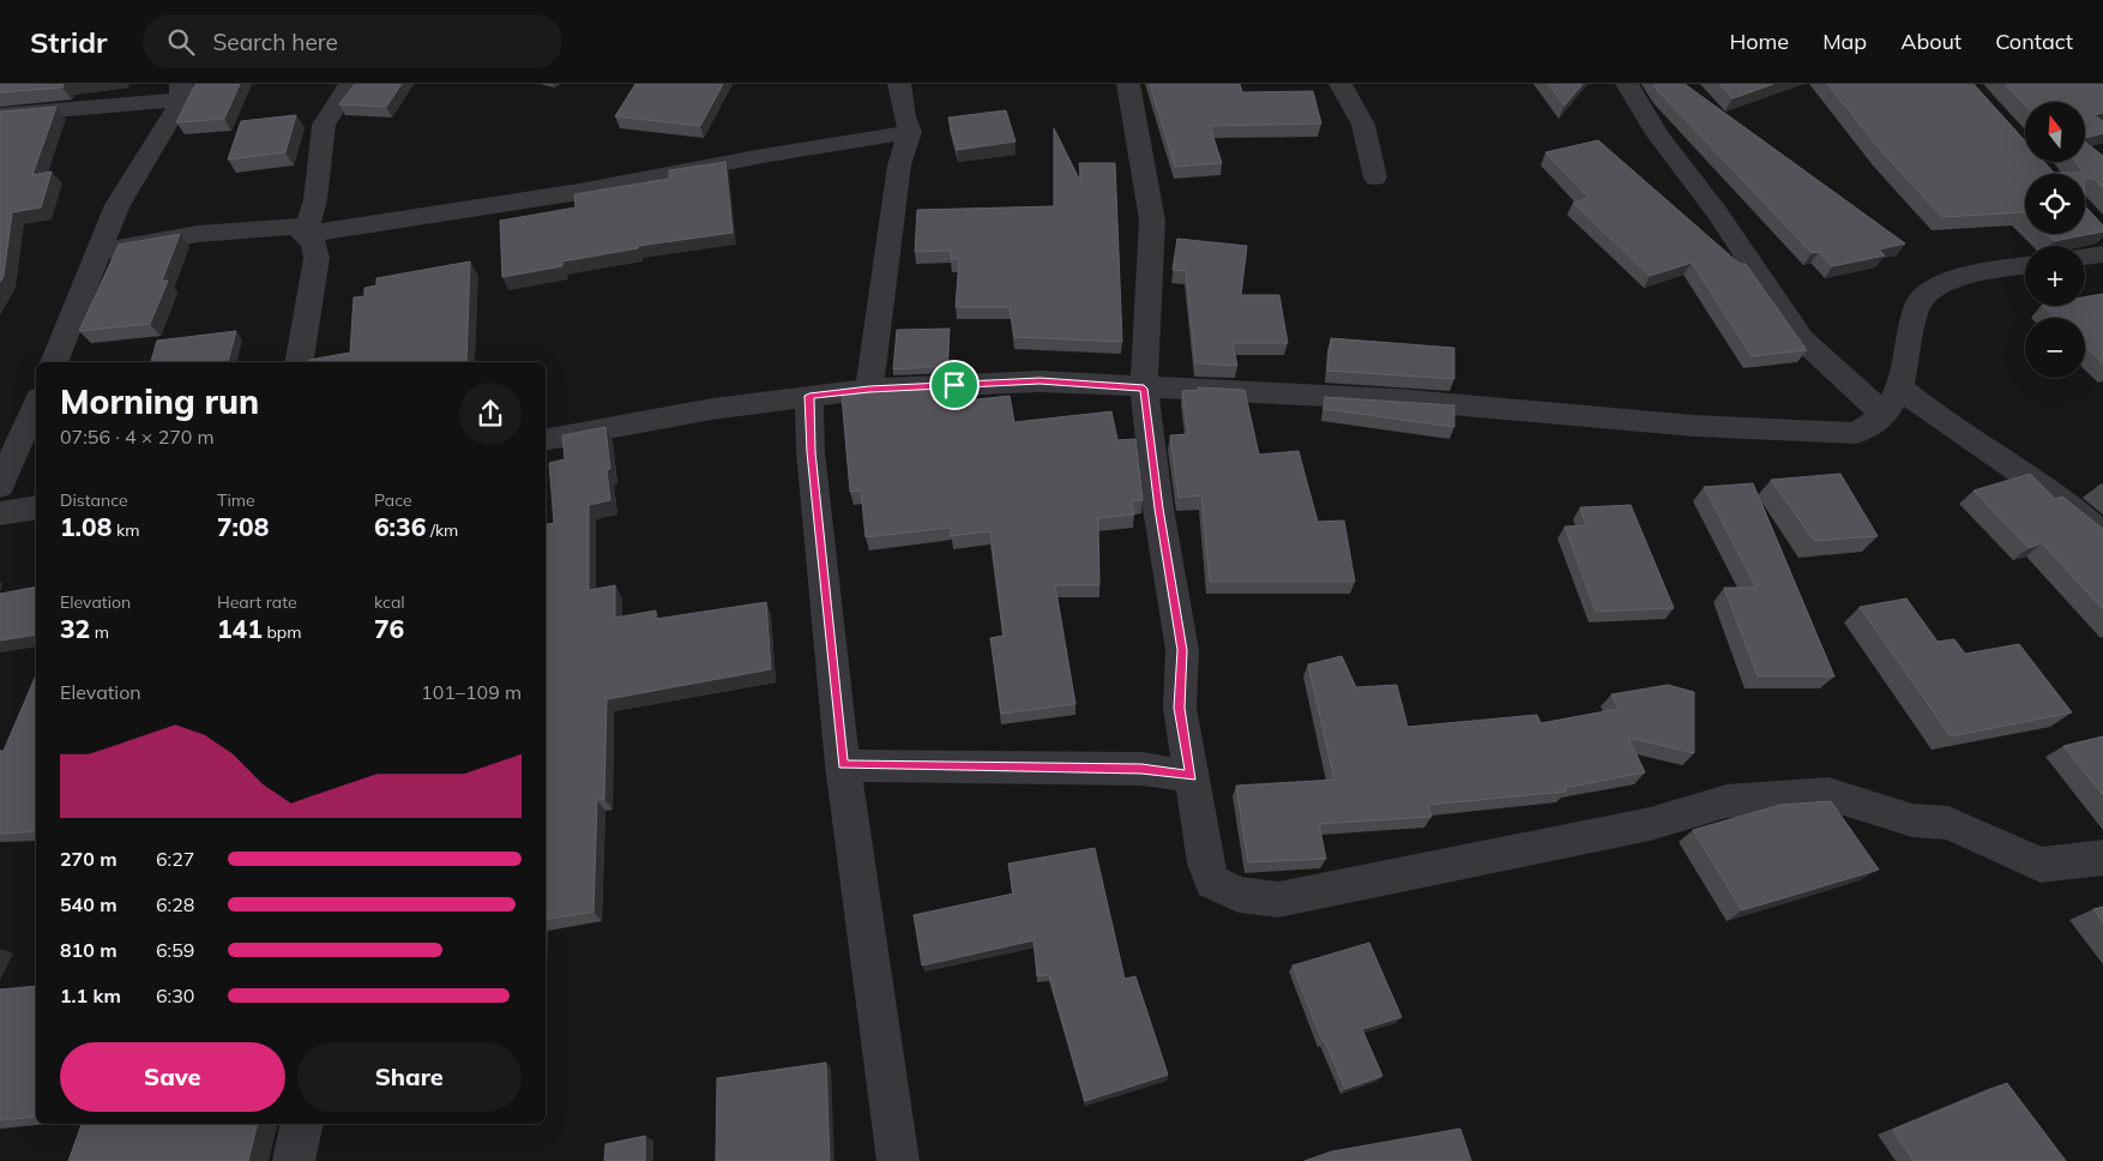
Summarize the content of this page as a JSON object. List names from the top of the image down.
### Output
{
  "north": "top",
  "page": {
    "header": "Stridr",
    "search": "Search here",
    "nav": [
      "Home",
      "Map",
      "About",
      "Contact"
    ],
    "map_buttons": ["+", "−"],
    "heading": ["Morning run", "07:56 · 4 × 270 m"],
    "stats": [
      ["Distance", "1.08 km"],
      ["Time", "7:08"],
      ["Pace", "6:36 /km"],
      ["Elevation", "32 m"],
      ["Heart rate", "141 bpm"],
      ["kcal", "76"]
    ],
    "chart": ["Elevation", "101–109 m"],
    "list": [
      {
        "name": "270 m",
        "note": "6:27"
      },
      {
        "name": "540 m",
        "note": "6:28"
      },
      {
        "name": "810 m",
        "note": "6:59"
      },
      {
        "name": "1.1 km",
        "note": "6:30"
      }
    ],
    "buttons": ["Save", "Share"]
  }
}
